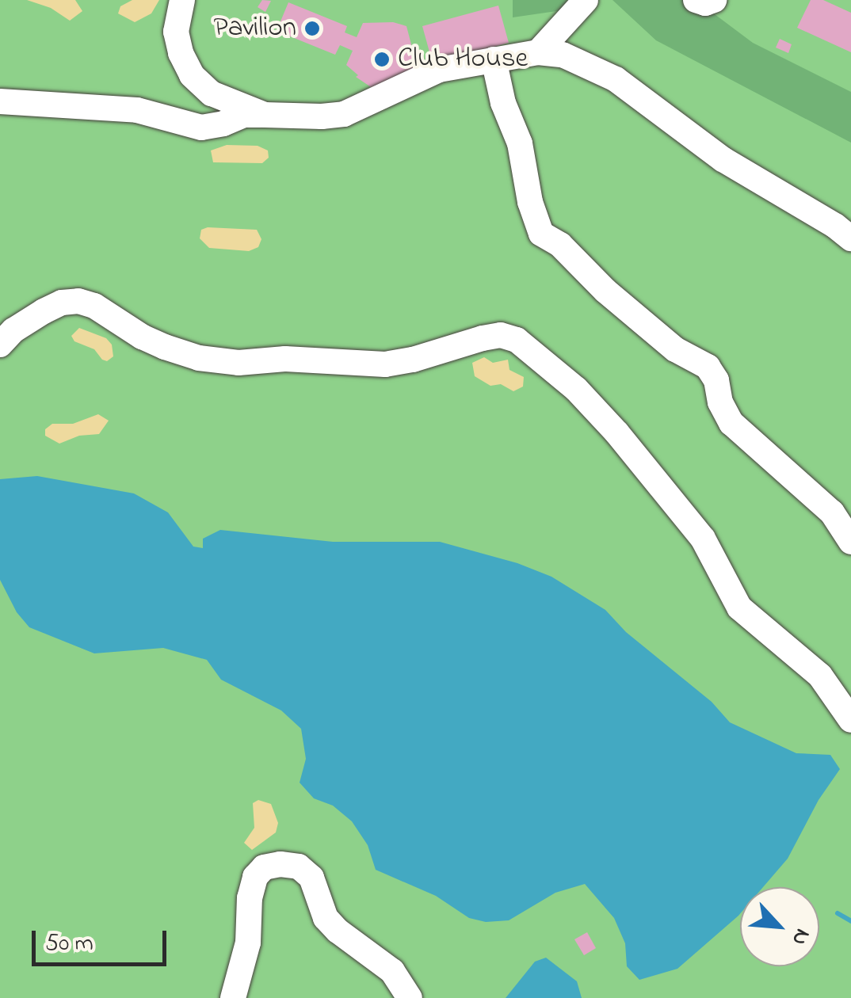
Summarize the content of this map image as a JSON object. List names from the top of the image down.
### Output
{
  "places": ["Pavilion", "Club House"],
  "scale_bar": "50 m",
  "north": "bottom right"
}
